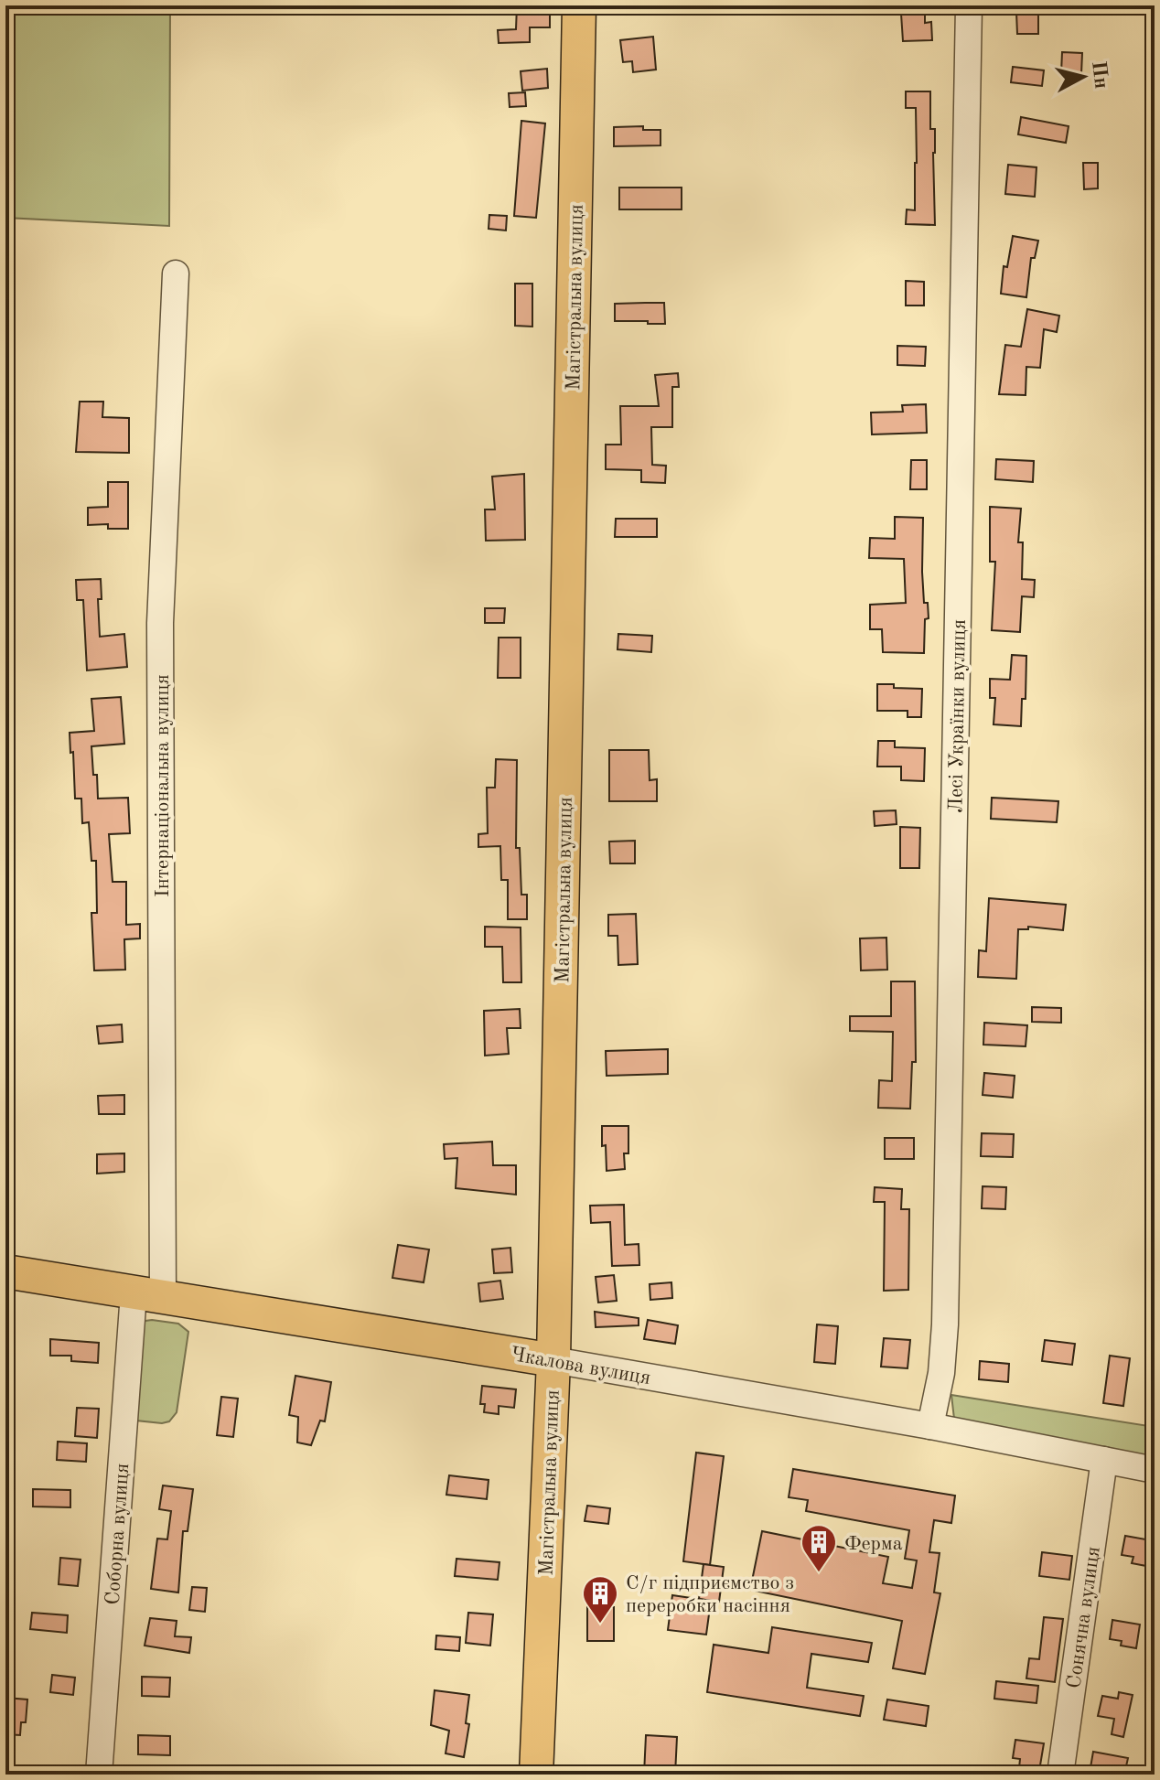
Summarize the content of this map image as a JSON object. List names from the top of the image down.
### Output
{
  "streets": {
    "main road": ["Магістральна вулиця", "Чкалова вулиця"],
    "street": [
      "Лесі Українки вулиця",
      "Інтернаціональна вулиця",
      "Соборна вулиця",
      "Сонячна вулиця"
    ]
  },
  "crossings": [
    ["Магістральна вулиця", "Чкалова вулиця"],
    ["Лесі Українки вулиця", "Чкалова вулиця"],
    ["Інтернаціональна вулиця", "Чкалова вулиця"],
    ["Інтернаціональна вулиця", "Соборна вулиця"],
    ["Чкалова вулиця", "Соборна вулиця"],
    ["Чкалова вулиця", "Сонячна вулиця"]
  ],
  "places": {
    "building": ["Ферма", "С/г підприємство з переробки насіння"]
  },
  "north": "right"
}
